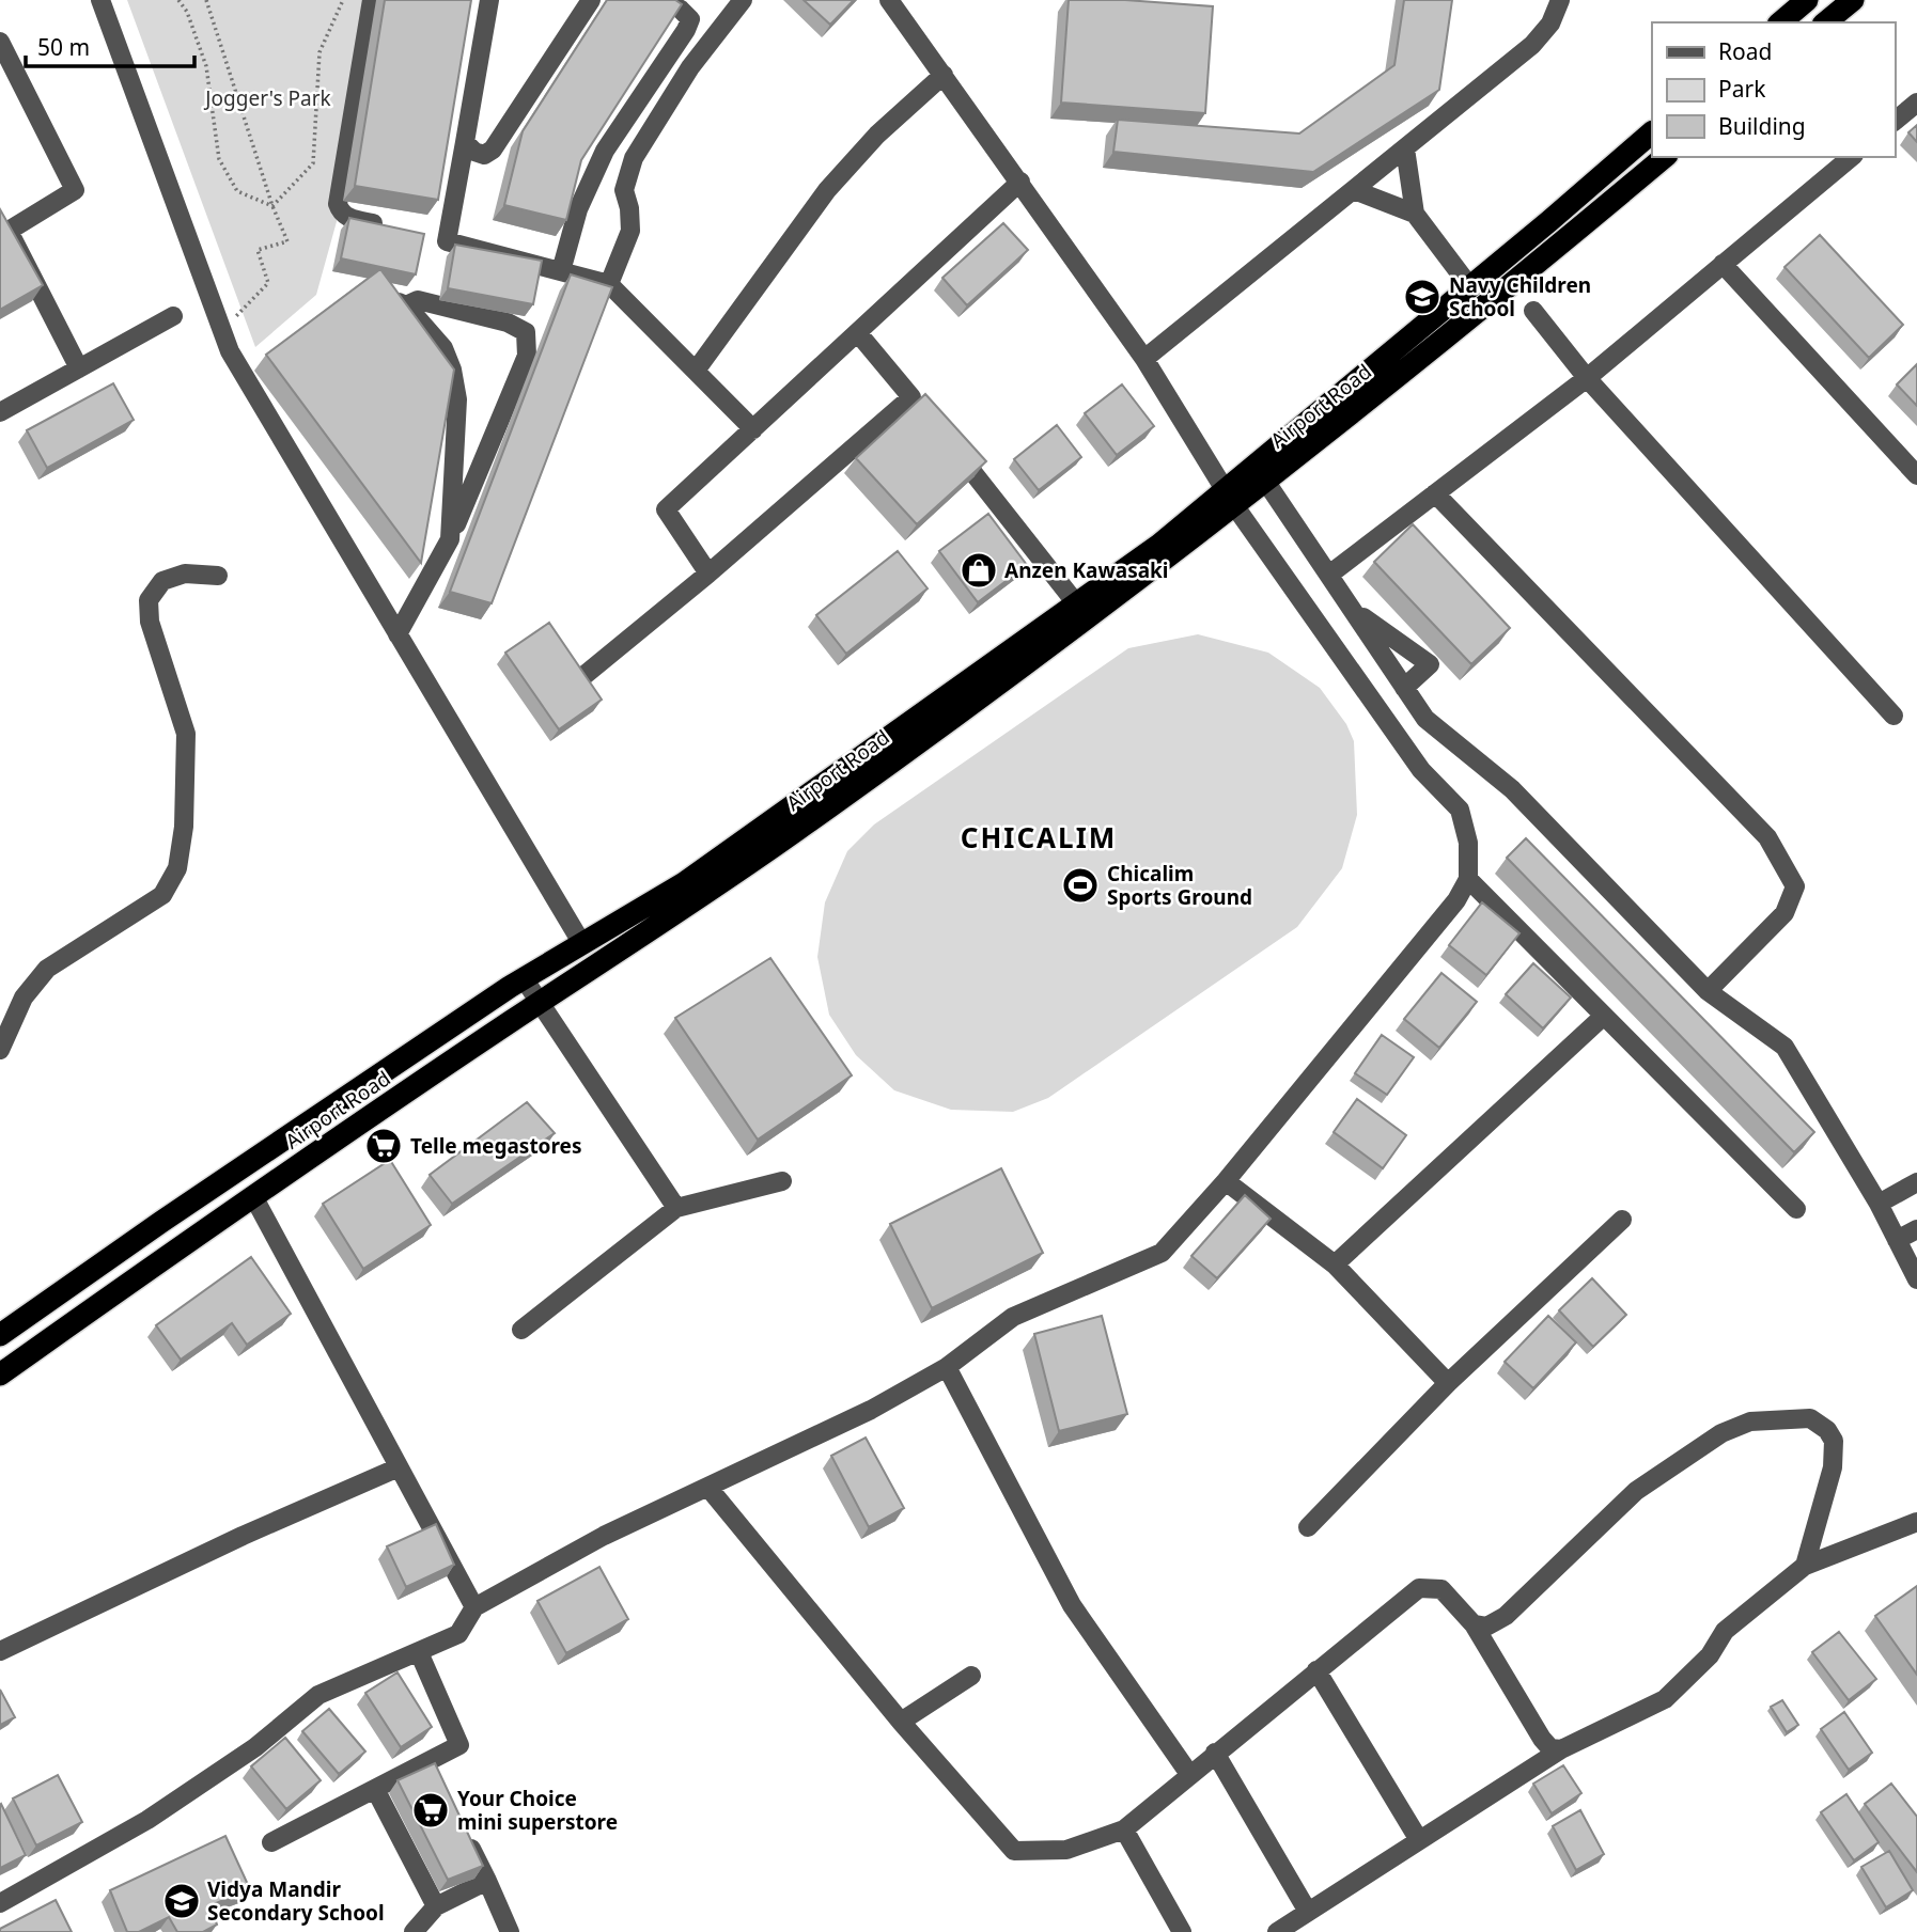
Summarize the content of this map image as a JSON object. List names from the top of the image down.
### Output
{
  "streets": {
    "highway": ["Airport Road"]
  },
  "districts": ["CHICALIM"],
  "parks": ["Jogger's Park"],
  "places": {
    "school or university": ["Navy Children School", "Vidya Mandir Secondary School"],
    "shop": ["Anzen Kawasaki"],
    "sports": ["Chicalim Sports Ground"],
    "supermarket": ["Telle megastores", "Your Choice mini superstore"]
  },
  "legend": ["Road", "Park", "Building"],
  "scale_bar": "50 m"
}
